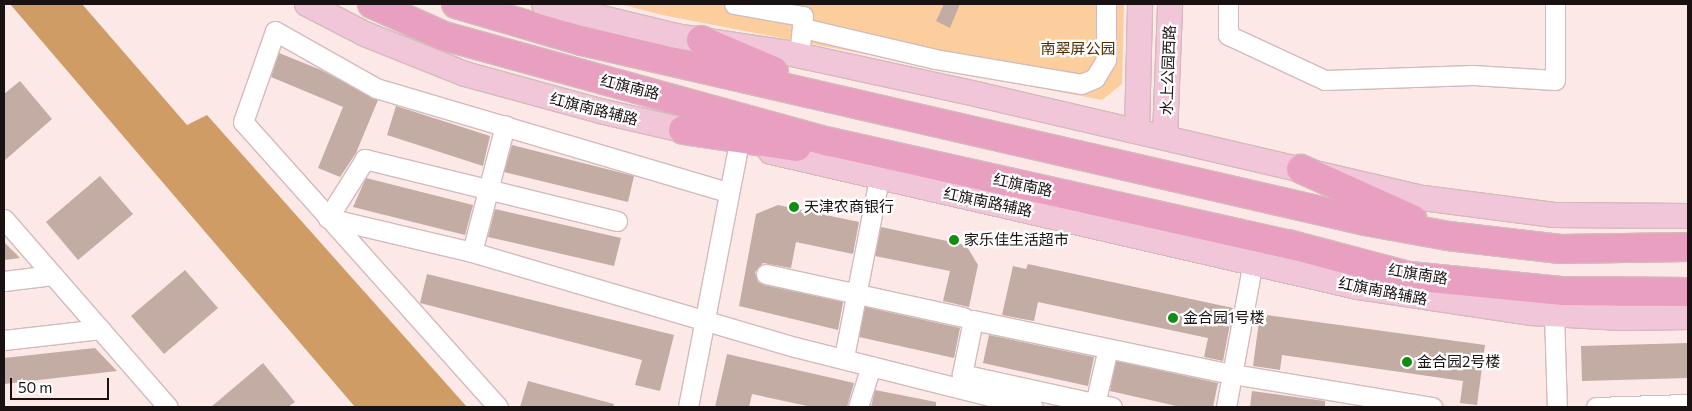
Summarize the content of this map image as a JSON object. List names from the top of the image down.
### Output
{
  "streets": {
    "highway": ["红旗南路"],
    "main road": ["水上公园西路", "红旗南路辅路"]
  },
  "parks": ["南翠屏公园"],
  "places": [
    "天津农商银行",
    "家乐佳生活超市",
    "金合园1号楼",
    "金合园2号楼"
  ],
  "scale_bar": "50 m"
}
